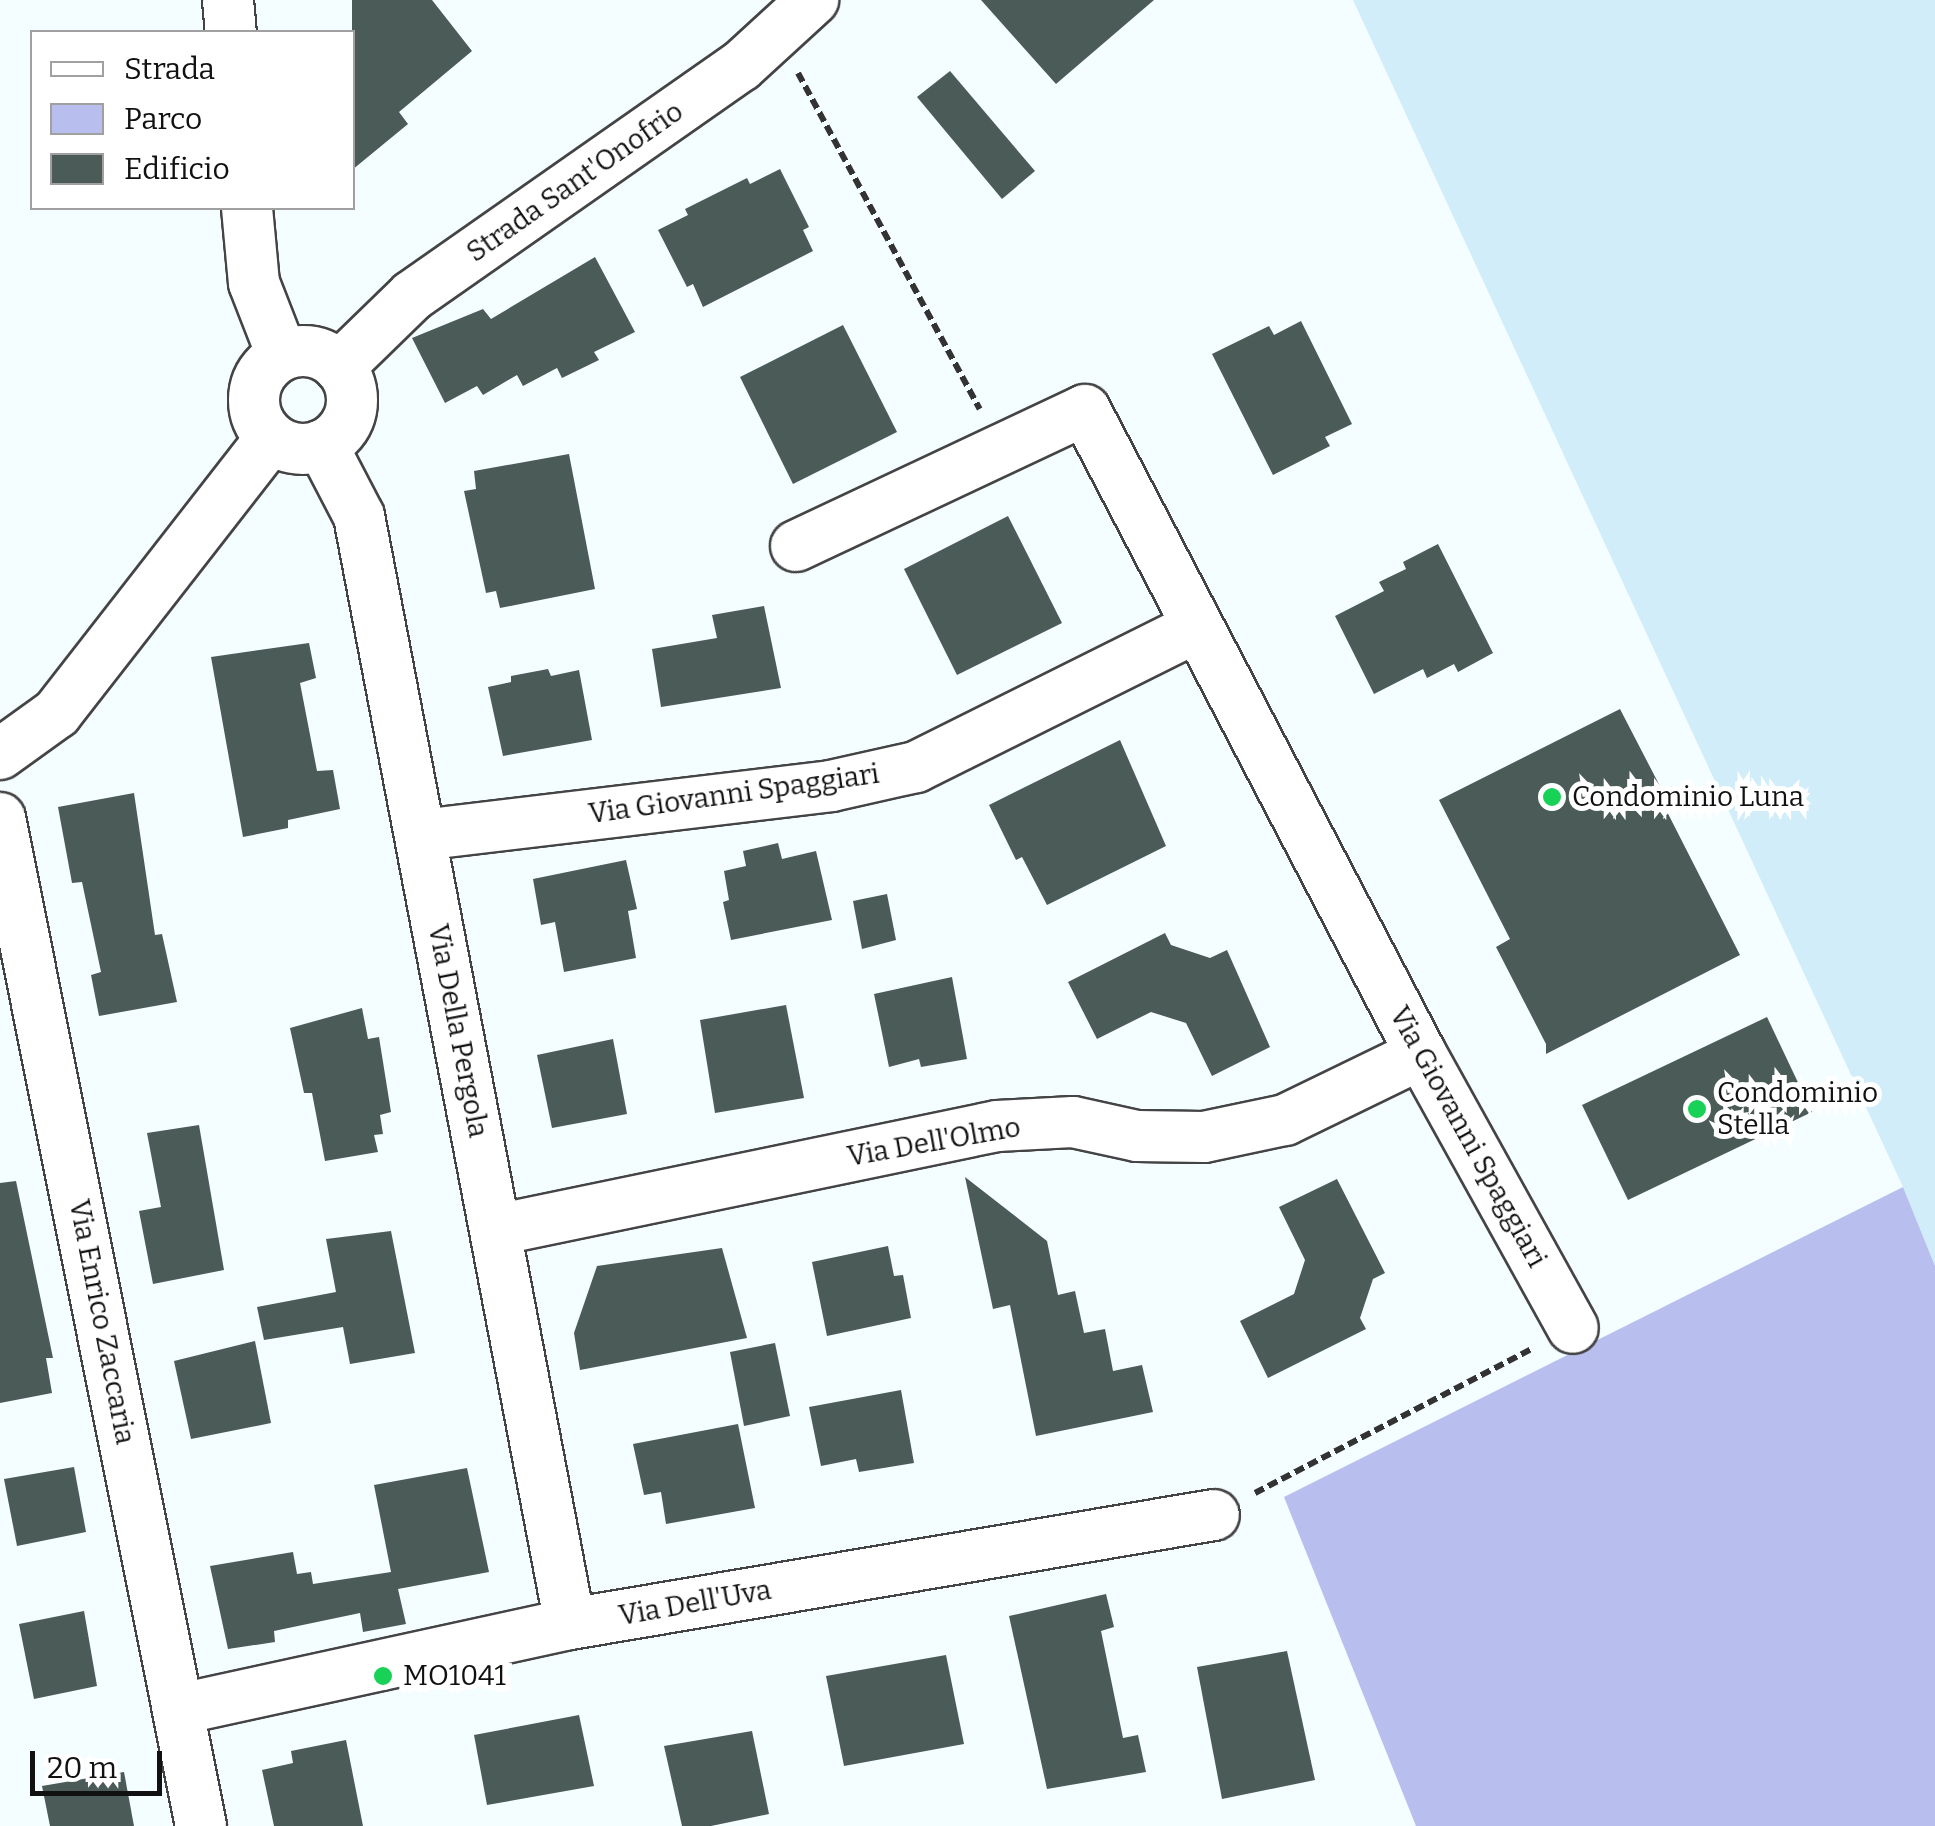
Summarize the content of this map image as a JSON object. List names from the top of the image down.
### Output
{
  "streets": {
    "street": [
      "Strada Sant'Onofrio",
      "Via Giovanni Spaggiari",
      "Via Della Pergola",
      "Via Dell'Olmo",
      "Via Enrico Zaccaria",
      "Via Dell'Uva"
    ]
  },
  "crossings": [
    ["Strada Sant'Onofrio", "Via Della Pergola"],
    ["Via Giovanni Spaggiari", "Via Della Pergola"],
    ["Via Giovanni Spaggiari", "Via Dell'Olmo"],
    ["Via Della Pergola", "Via Dell'Olmo"],
    ["Via Della Pergola", "Via Dell'Uva"],
    ["Via Enrico Zaccaria", "Via Dell'Uva"]
  ],
  "places": ["Condominio Luna", "Condominio Stella", "MO1041"],
  "legend": ["Strada", "Parco", "Edificio"],
  "scale_bar": "20 m"
}
